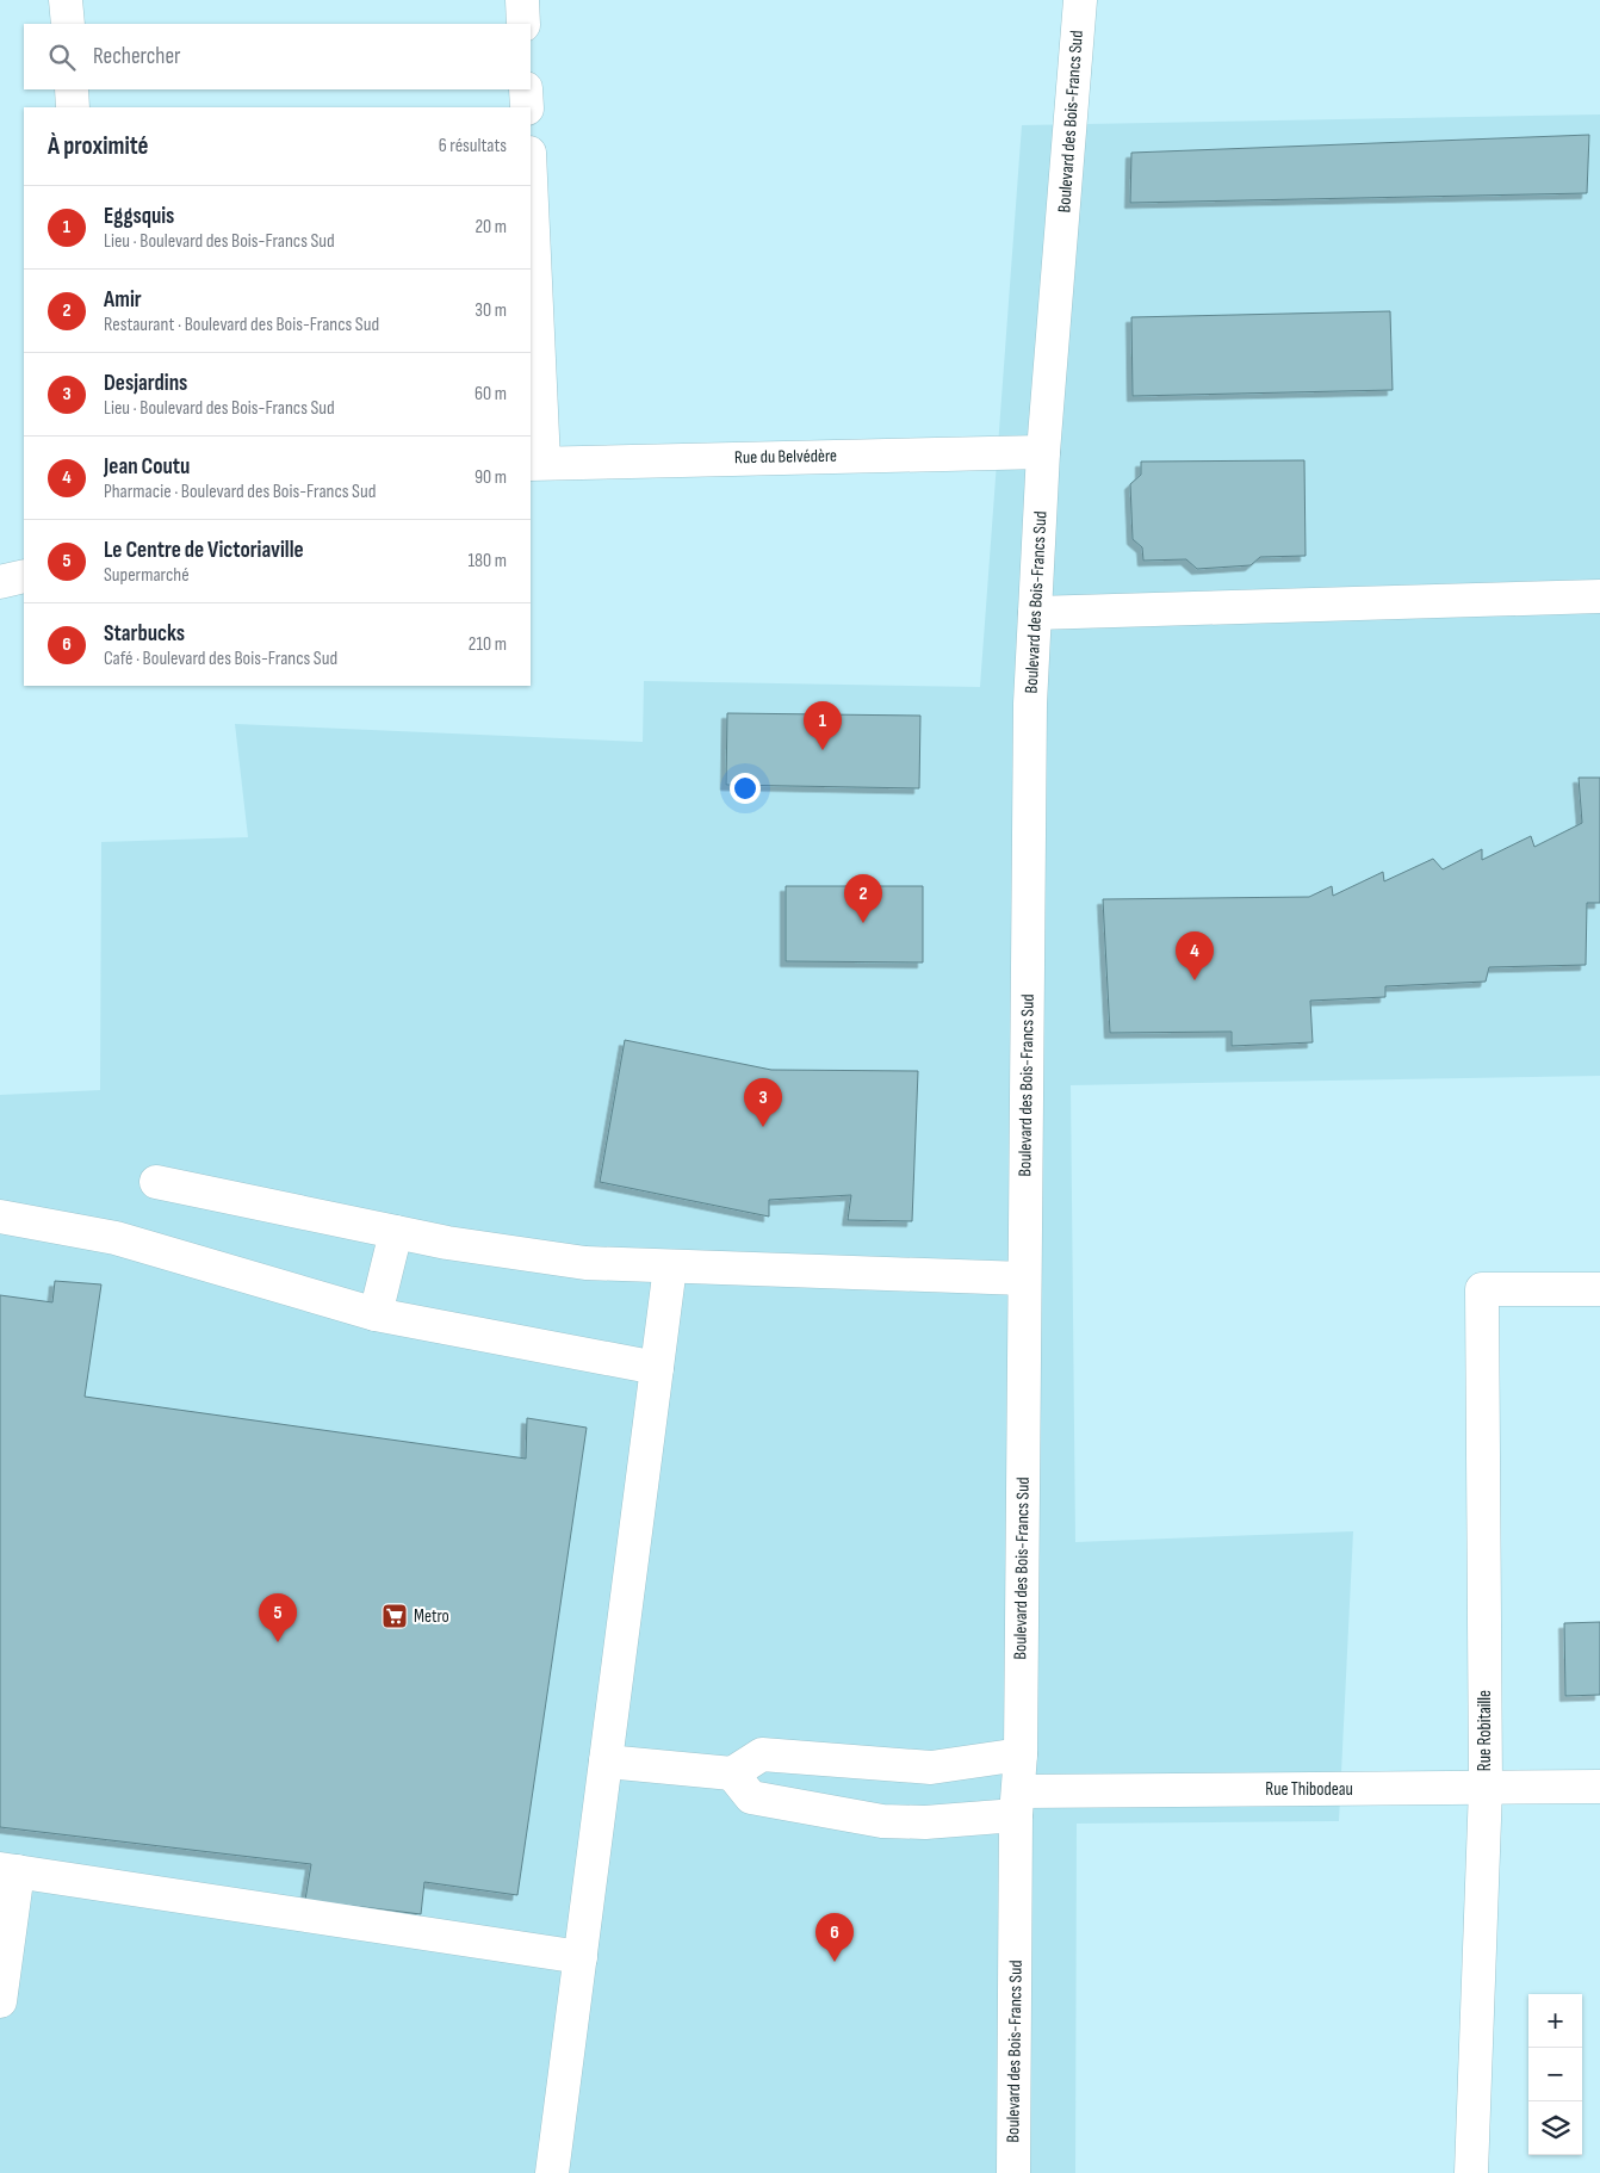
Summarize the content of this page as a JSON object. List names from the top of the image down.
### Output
{
  "streets": {
    "street": [
      "Boulevard des Bois-Francs Sud",
      "Rue du Belvédère",
      "Rue Robitaille",
      "Rue Thibodeau"
    ]
  },
  "crossings": [
    ["Boulevard des Bois-Francs Sud", "Rue du Belvédère"],
    ["Boulevard des Bois-Francs Sud", "Rue Thibodeau"],
    ["Rue Robitaille", "Rue Thibodeau"]
  ],
  "places": {
    "supermarket": ["Metro"]
  },
  "page": {
    "search": "Rechercher",
    "heading": ["À proximité", "6 résultats"],
    "list": [
      {
        "mark": "1",
        "name": "Eggsquis",
        "note": "Lieu · Boulevard des Bois-Francs Sud",
        "value": "20 m"
      },
      {
        "mark": "2",
        "name": "Amir",
        "note": "Restaurant · Boulevard des Bois-Francs Sud",
        "value": "30 m"
      },
      {
        "mark": "3",
        "name": "Desjardins",
        "note": "Lieu · Boulevard des Bois-Francs Sud",
        "value": "60 m"
      },
      {
        "mark": "4",
        "name": "Jean Coutu",
        "note": "Pharmacie · Boulevard des Bois-Francs Sud",
        "value": "90 m"
      },
      {
        "mark": "5",
        "name": "Le Centre de Victoriaville",
        "note": "Supermarché",
        "value": "180 m"
      },
      {
        "mark": "6",
        "name": "Starbucks",
        "note": "Café · Boulevard des Bois-Francs Sud",
        "value": "210 m"
      }
    ],
    "pins": [
      "1",
      "2",
      "4",
      "3",
      "5",
      "6"
    ],
    "map_buttons": ["+", "−"]
  }
}
